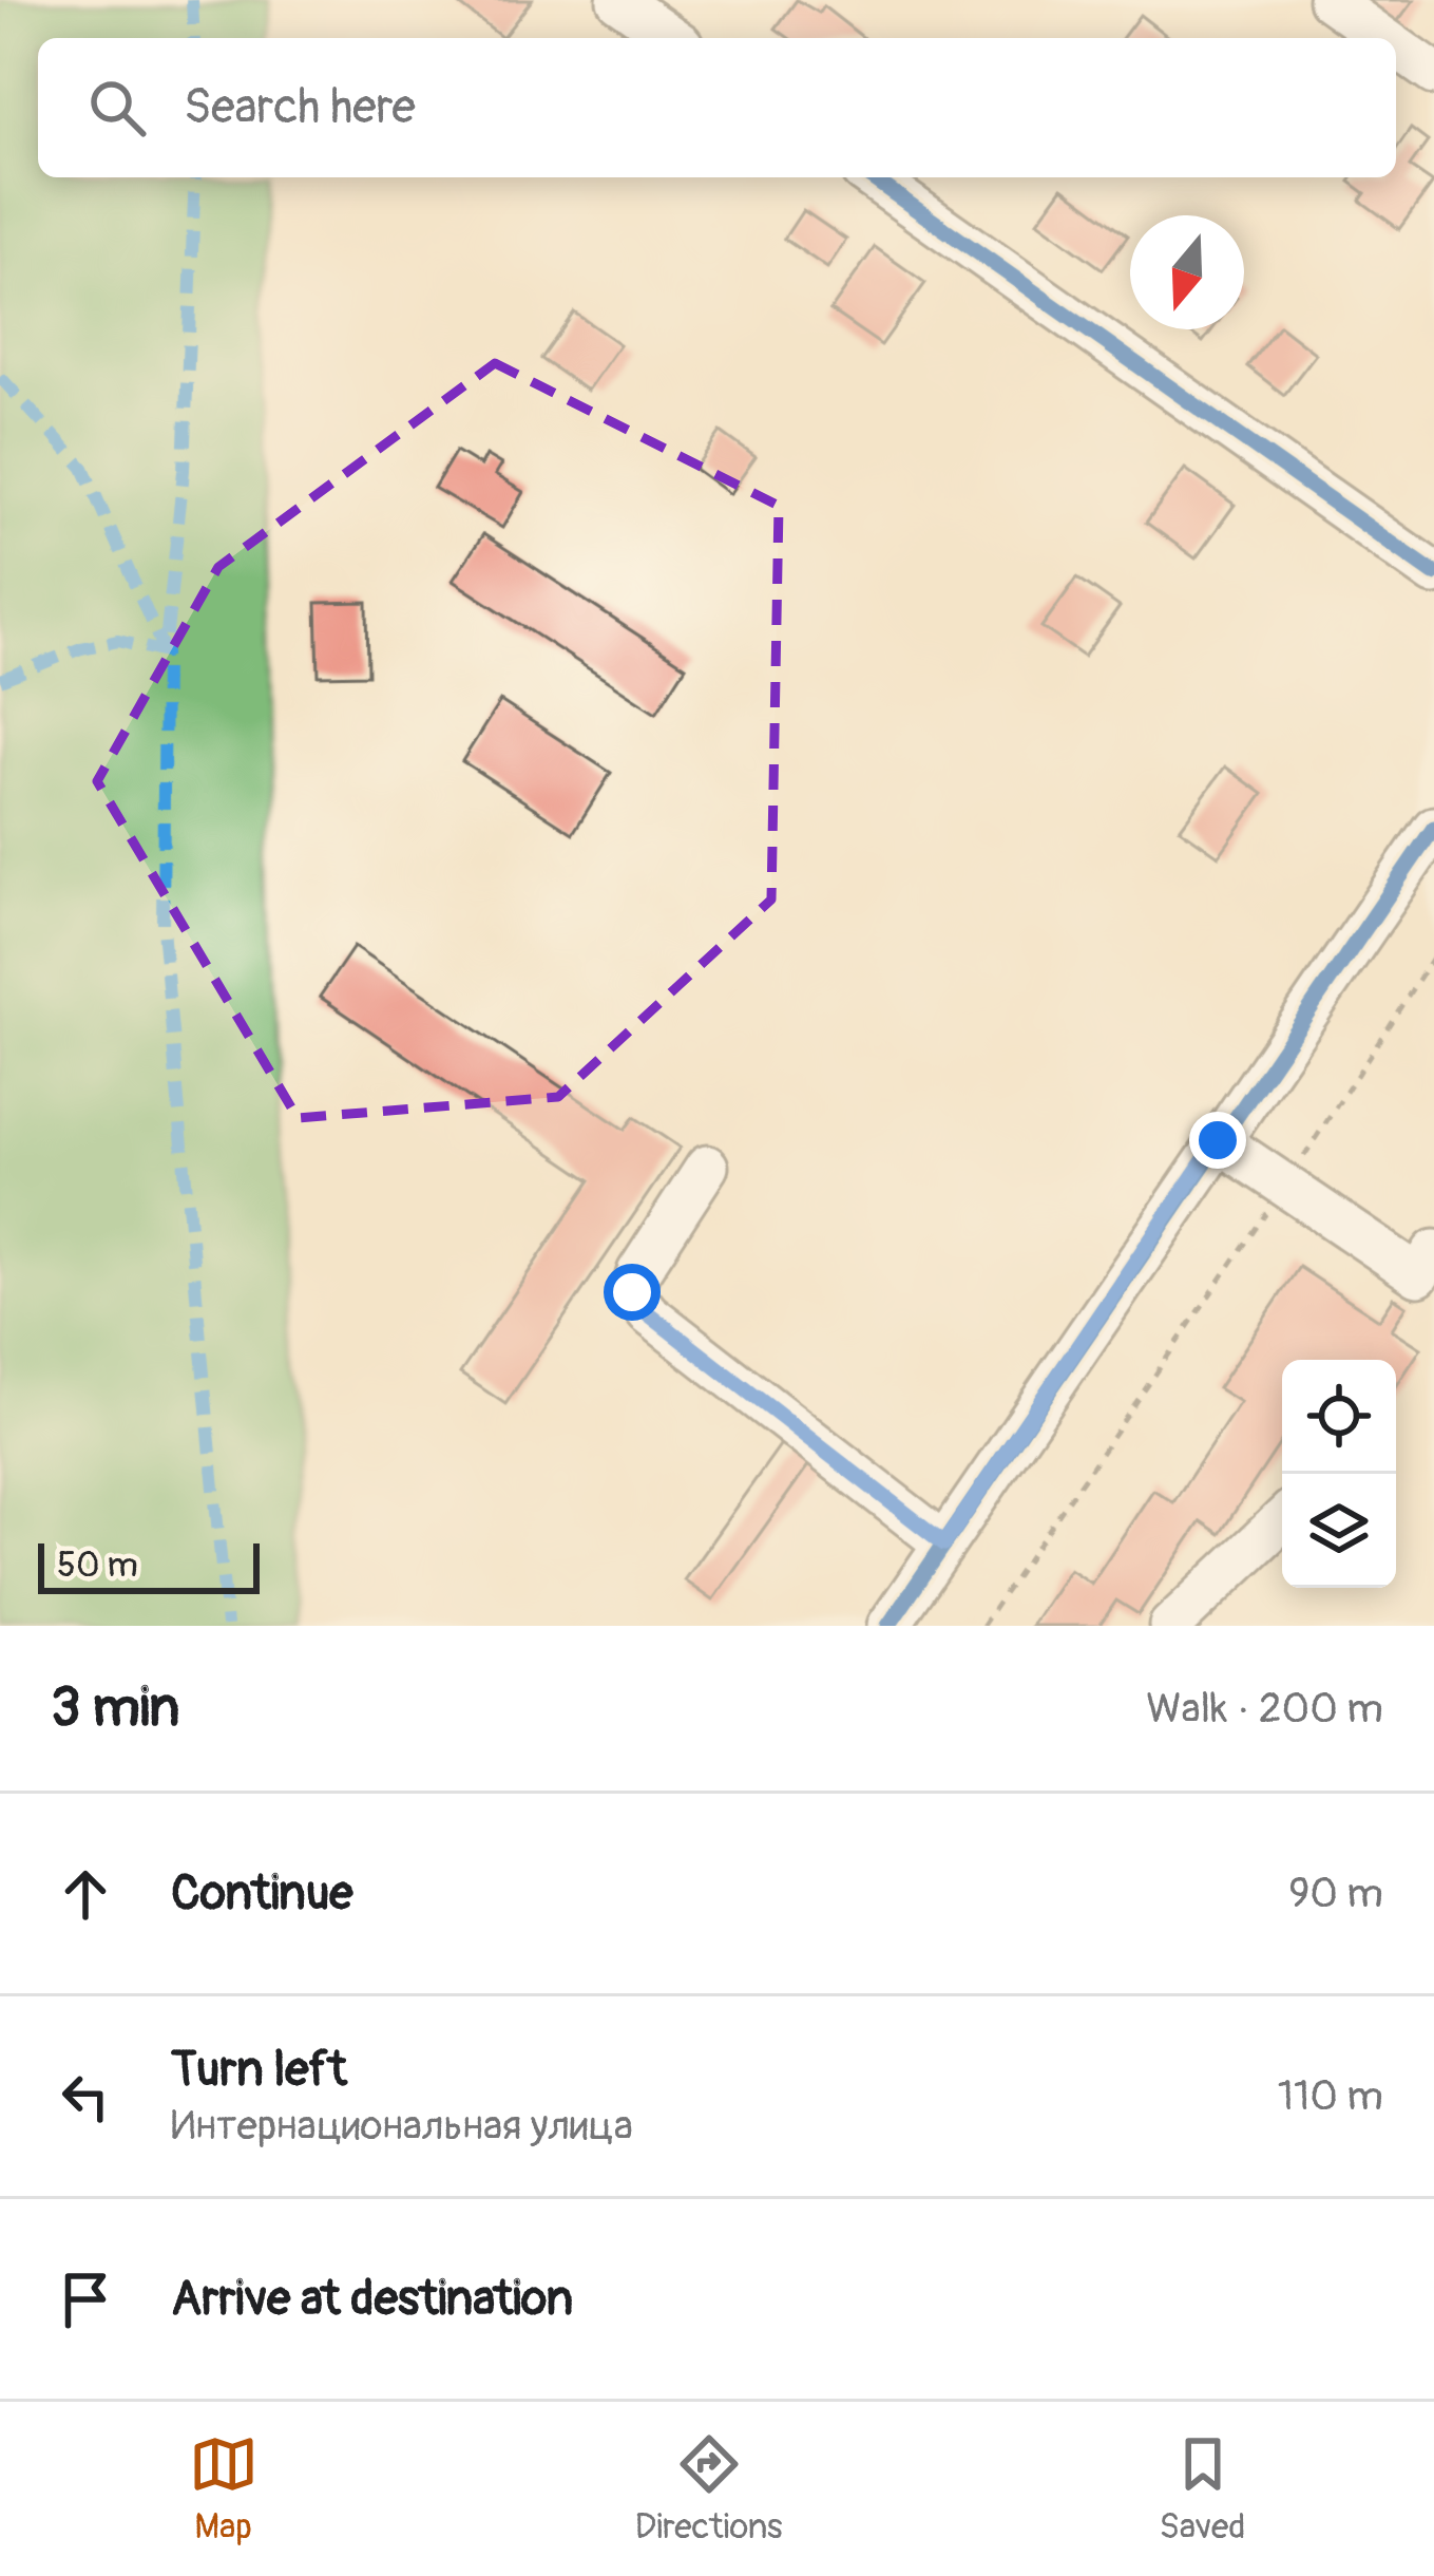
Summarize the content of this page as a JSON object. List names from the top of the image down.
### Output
{
  "scale_bar": "50 m",
  "north": "bottom",
  "page": {
    "search": "Search here",
    "scale": "50 m",
    "heading": ["3 min", "Walk · 200 m"],
    "list": [
      ["Continue", "90 m"],
      ["Turn left", "Интернациональная улица", "110 m"],
      "Arrive at destination"
    ],
    "nav": ["Map", "Directions", "Saved"]
  }
}
